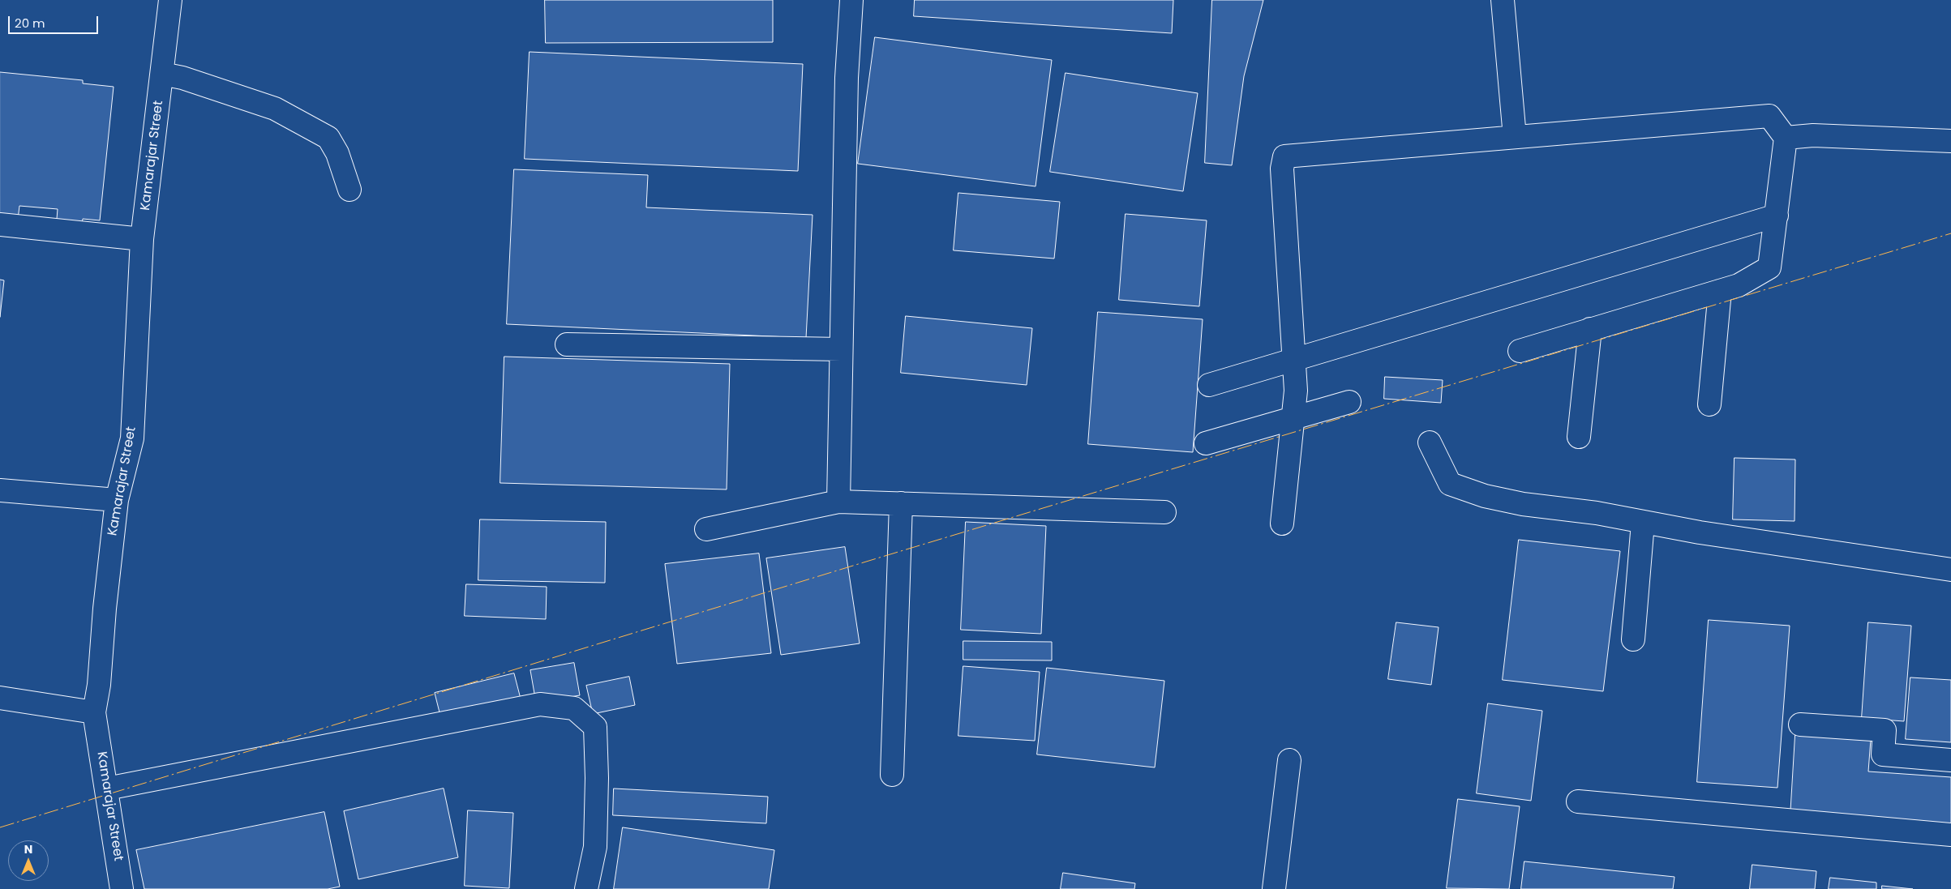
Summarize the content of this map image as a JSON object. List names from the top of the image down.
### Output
{
  "streets": {
    "street": ["Kamarajar Street"]
  },
  "scale_bar": "20 m",
  "north": "top"
}
